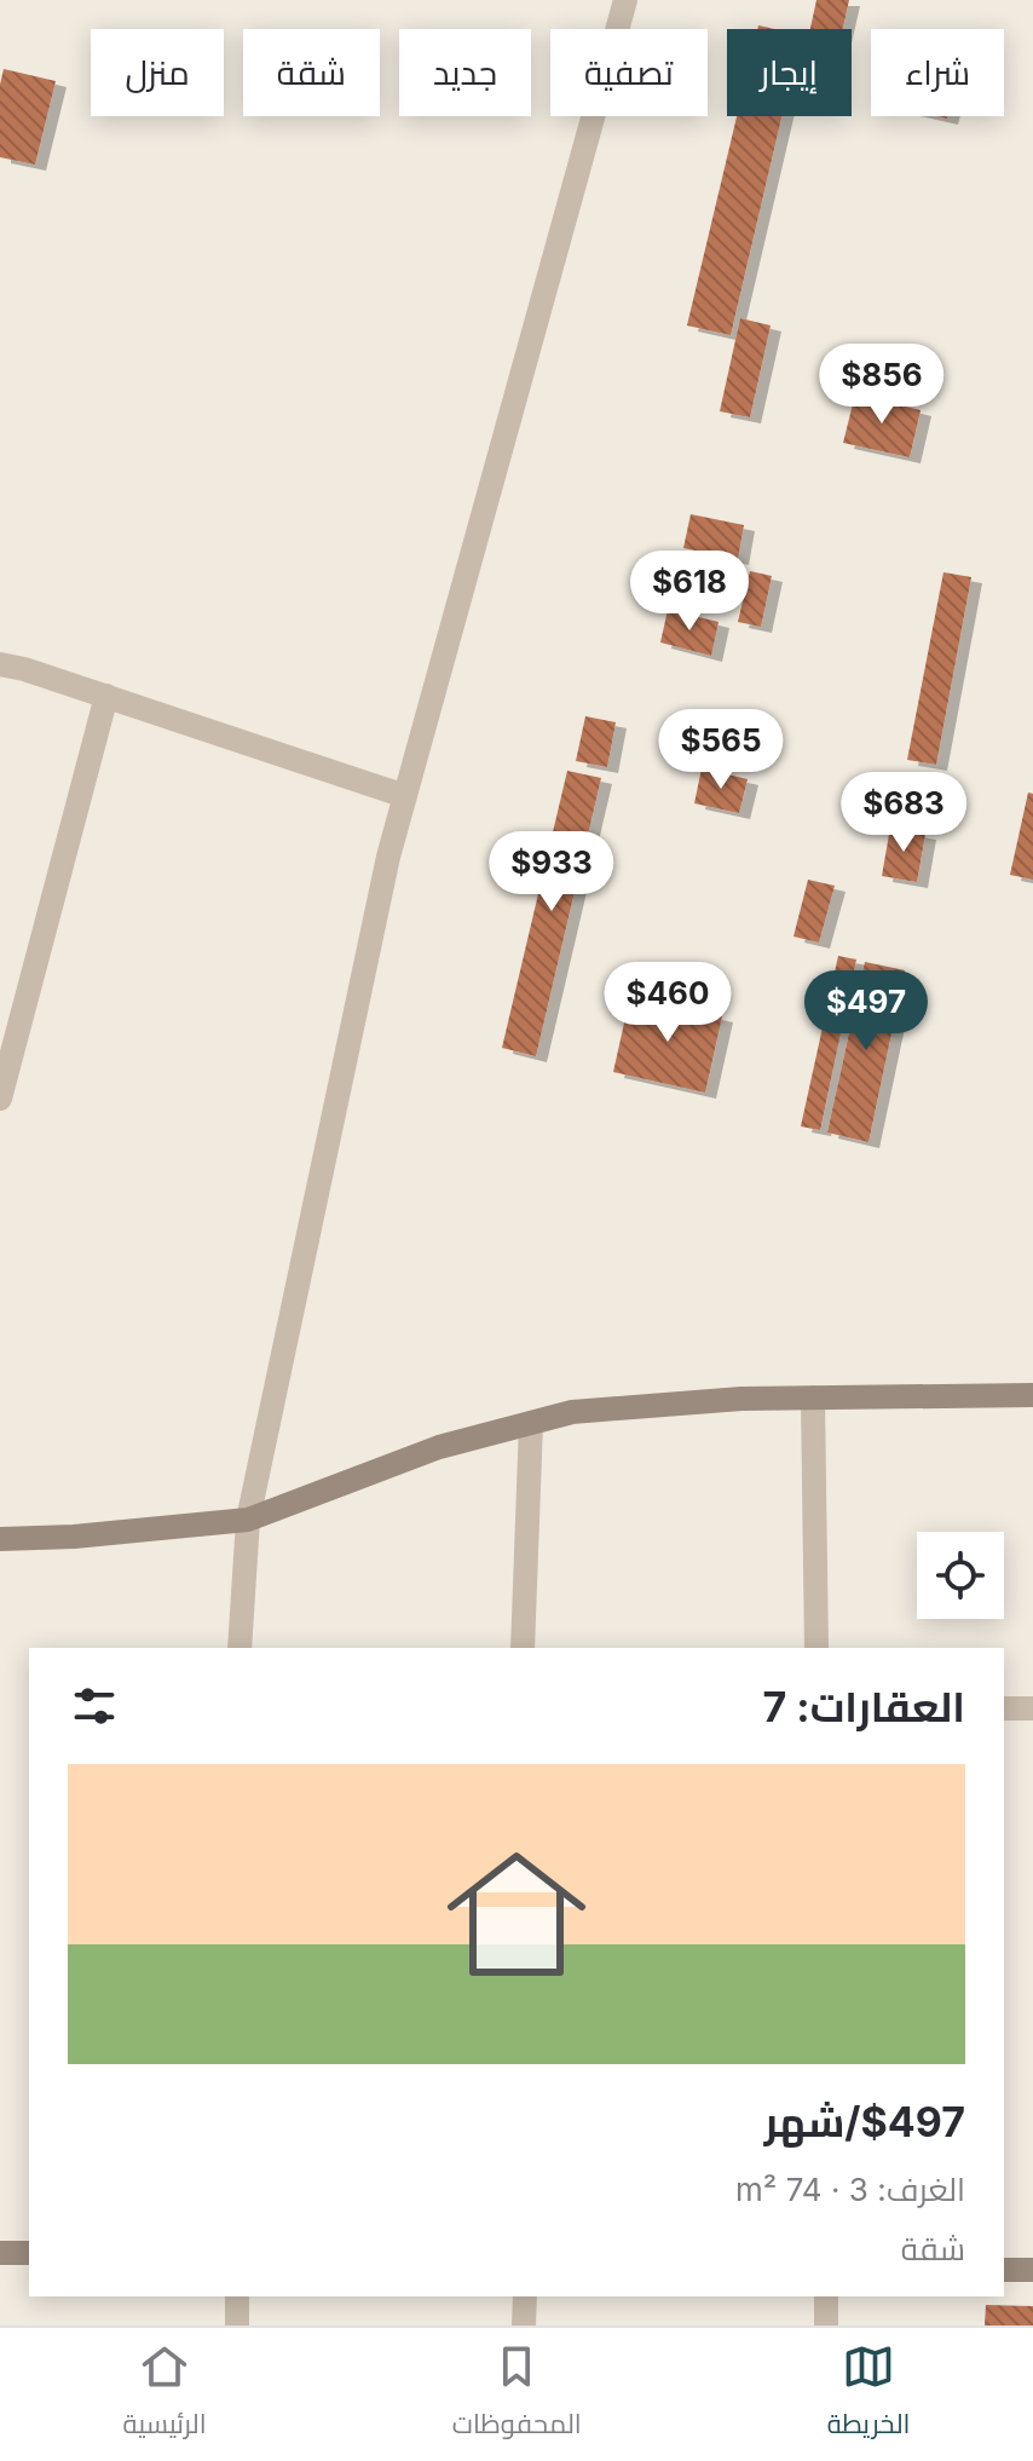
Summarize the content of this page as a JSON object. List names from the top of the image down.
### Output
{
  "page": {
    "chip": [
      "شراء",
      "إيجار",
      "تصفية",
      "جديد",
      "شقة",
      "منزل"
    ],
    "price": [
      "$856",
      "$618",
      "$565",
      "$683",
      "$933",
      "$460",
      "$497"
    ],
    "heading": "العقارات: 7",
    "list": [
      {
        "name": "$497/شهر",
        "note": "الغرف: 3 · 74 m² · شقة"
      }
    ],
    "tabs": ["الخريطة", "المحفوظات", "الرئيسية"]
  }
}
